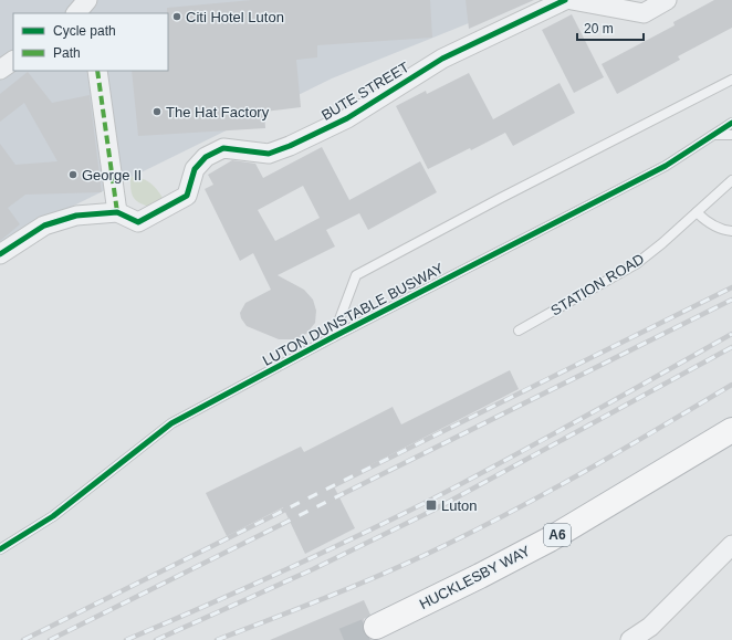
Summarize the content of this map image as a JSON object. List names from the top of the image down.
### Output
{
  "streets": {
    "highway": ["A6", "HUCKLESBY WAY"],
    "street": ["BUTE STREET"],
    "lane": ["STATION ROAD", "LUTON DUNSTABLE BUSWAY"]
  },
  "places": {
    "other": ["Citi Hotel Luton", "The Hat Factory", "George II"],
    "transit": ["Luton"]
  },
  "legend": ["Cycle path", "Path"],
  "scale_bar": "20 m"
}
